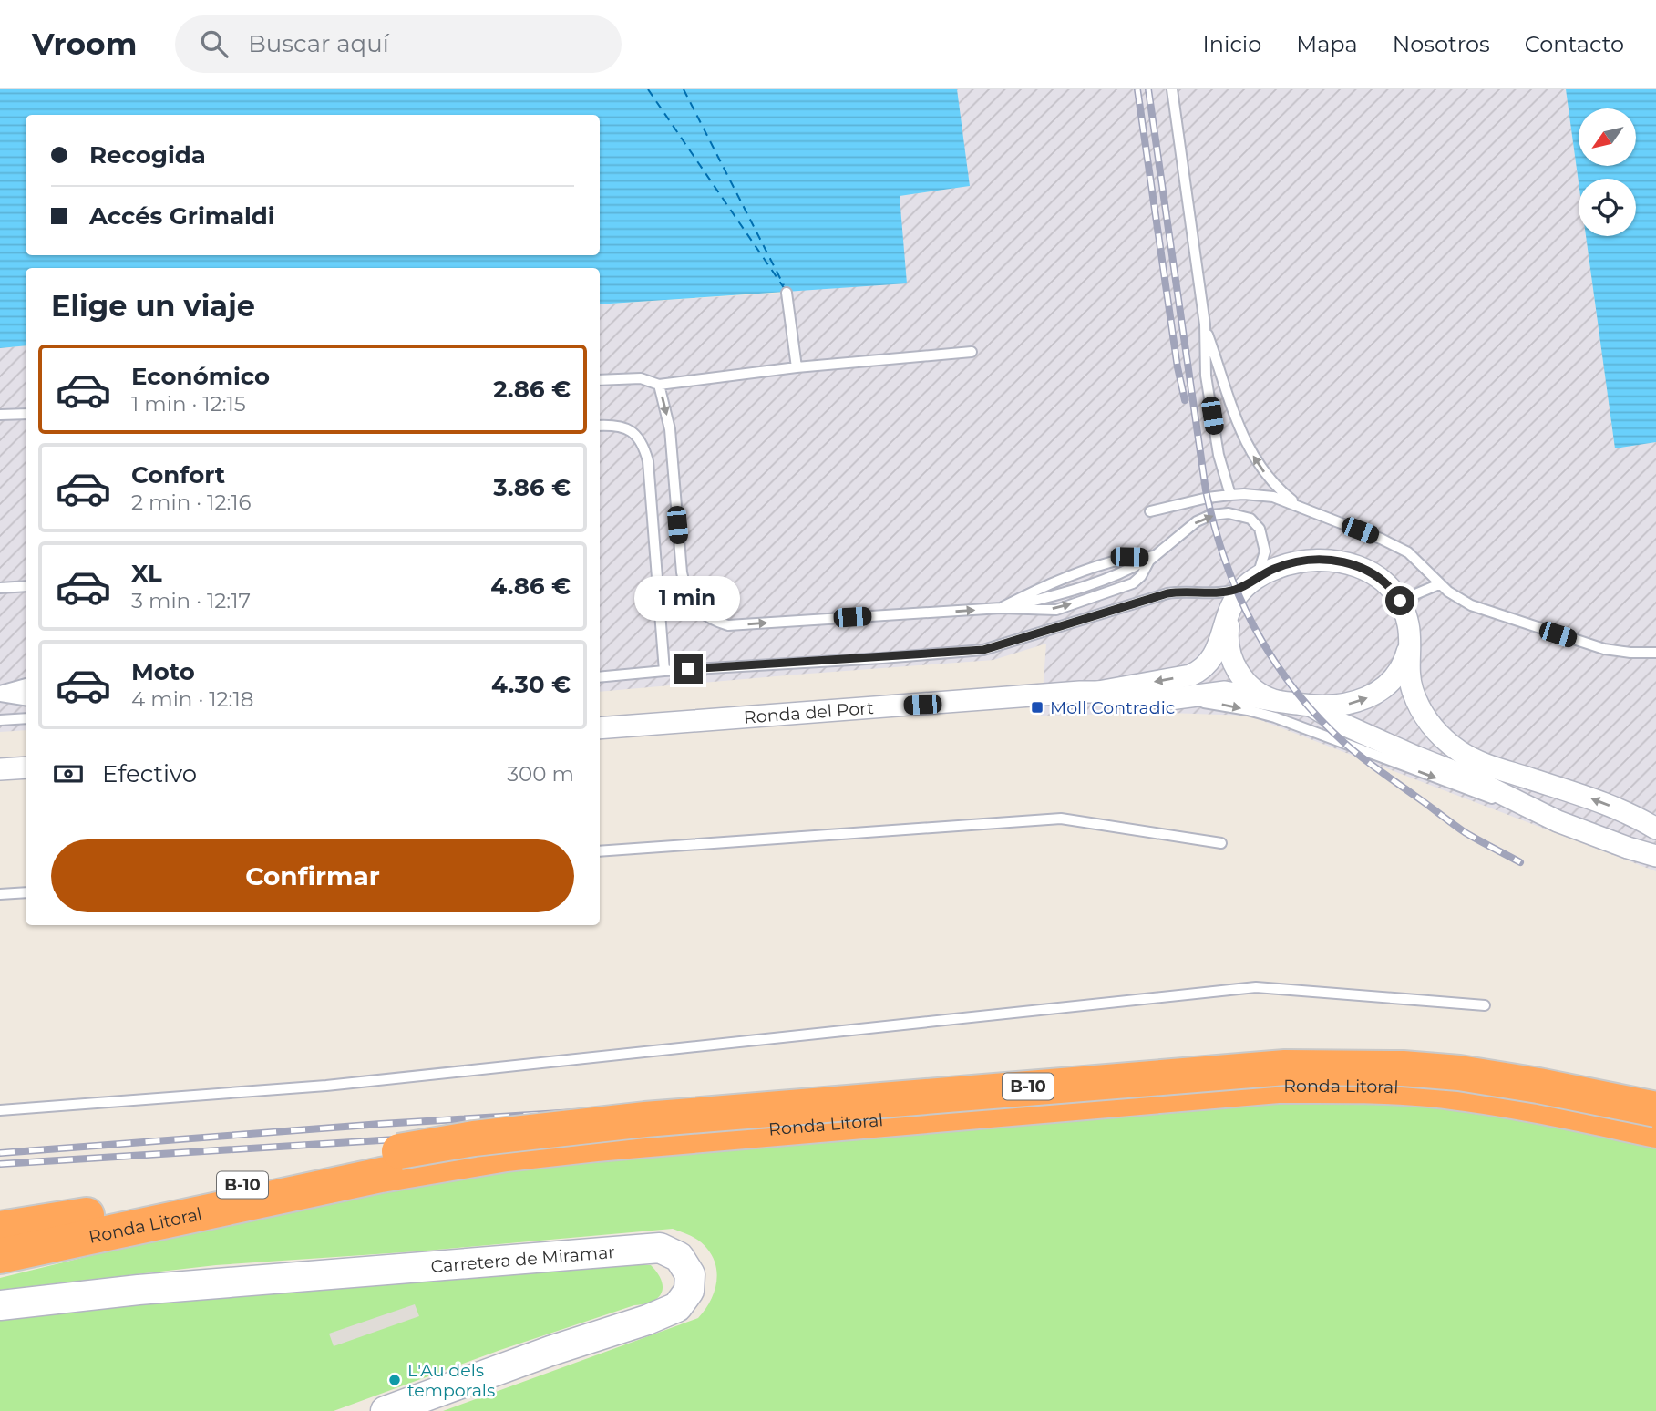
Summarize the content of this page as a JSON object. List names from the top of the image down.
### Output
{
  "streets": {
    "highway": ["B-10", "Ronda Litoral"],
    "street": ["Ronda del Port", "Carretera de Miramar"]
  },
  "crossings": [
    ["B-10", "Ronda Litoral"]
  ],
  "places": {
    "transit": ["Moll Contradic"],
    "other": ["L'Au dels temporals"]
  },
  "north": "bottom left",
  "page": {
    "header": "Vroom",
    "search": "Buscar aquí",
    "nav": [
      "Inicio",
      "Mapa",
      "Nosotros",
      "Contacto"
    ],
    "banner": ["Recogida", "Accés Grimaldi"],
    "heading": "Elige un viaje",
    "list": [
      {
        "name": "Económico",
        "note": "1 min · 12:15",
        "value": "2.86 €"
      },
      {
        "name": "Confort",
        "note": "2 min · 12:16",
        "value": "3.86 €"
      },
      {
        "name": "XL",
        "note": "3 min · 12:17",
        "value": "4.86 €"
      },
      {
        "name": "Moto",
        "note": "4 min · 12:18",
        "value": "4.30 €"
      }
    ],
    "bubble": "1 min",
    "pay": ["Efectivo", "300 m"],
    "buttons": "Confirmar"
  }
}
